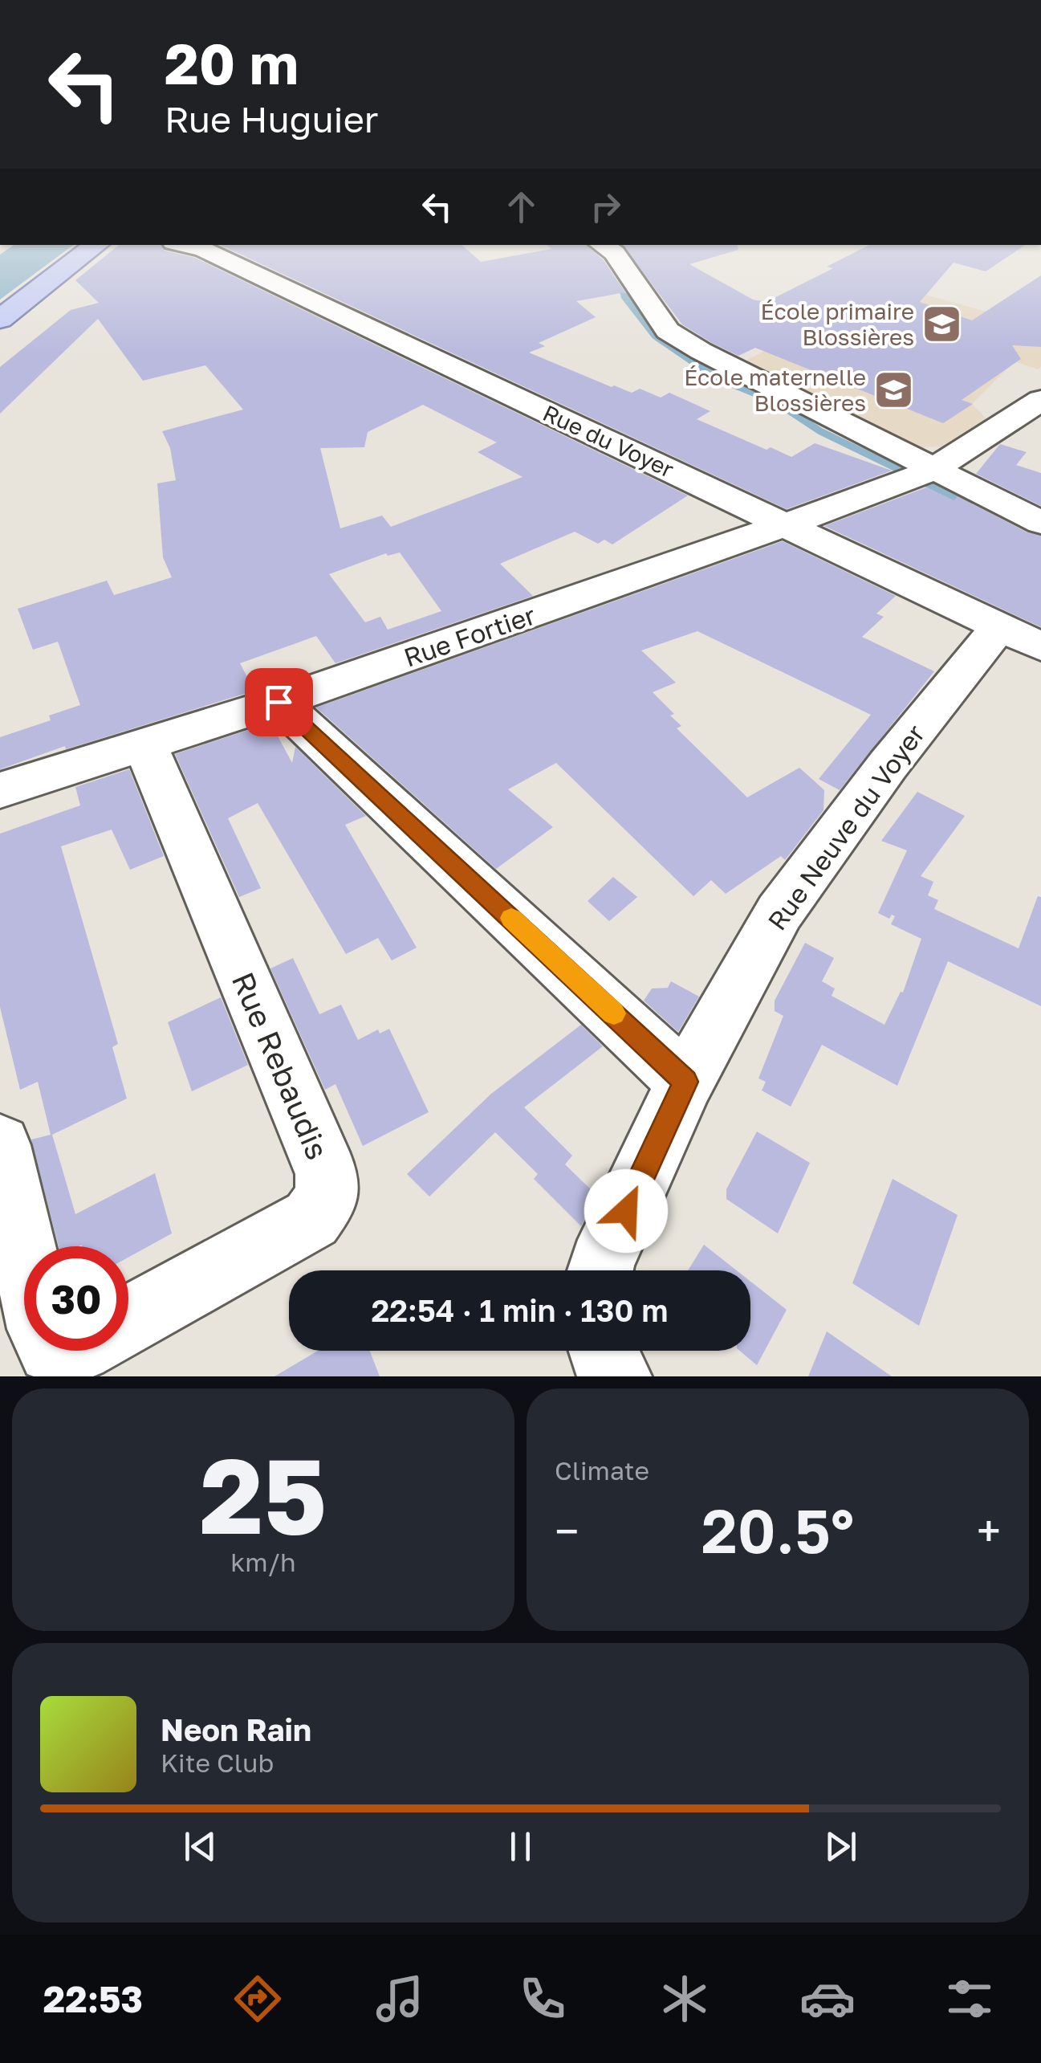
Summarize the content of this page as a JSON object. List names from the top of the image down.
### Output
{
  "streets": {
    "street": [
      "Rue du Voyer",
      "Rue Fortier",
      "Rue Neuve du Voyer",
      "Rue Rebaudis"
    ]
  },
  "crossings": [
    ["Rue du Voyer", "Rue Fortier"],
    ["Rue du Voyer", "Rue Neuve du Voyer"],
    ["Rue Fortier", "Rue Rebaudis"]
  ],
  "places": {
    "school or university": ["École primaire Blossières", "École maternelle Blossières"]
  },
  "page": {
    "turn": ["20 m", "Rue Huguier"],
    "limit": "30",
    "trip": "22:54 · 1 min · 130 m",
    "tile": [
      ["25", "km/h"],
      "Climate"
    ],
    "heat": ["−", "20.5°", "+"],
    "song": ["Neon Rain", "Kite Club"],
    "tabs": "22:53"
  }
}
